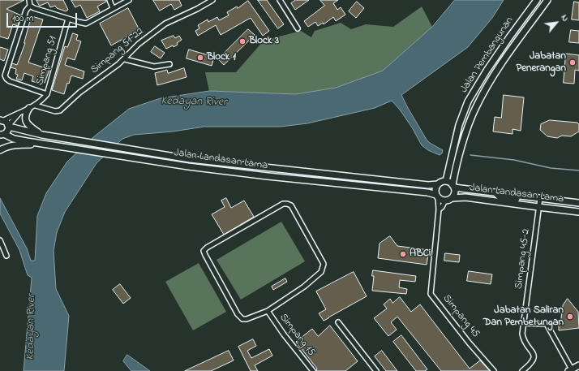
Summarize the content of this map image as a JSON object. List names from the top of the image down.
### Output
{
  "streets": {
    "main road": ["Jalan Pembangunan", "Jalan Landasan Lama"],
    "street": [
      "Simpang 51-22",
      "Simpang 51",
      "Simpang 45-2",
      "Simpang 45",
      "Simpang 15"
    ]
  },
  "crossings": [
    ["Simpang 51-22", "Simpang 51"],
    ["Jalan Pembangunan", "Jalan Landasan Lama"],
    ["Jalan Pembangunan", "Simpang 45"],
    ["Simpang 51", "Jalan Landasan Lama"],
    ["Jalan Landasan Lama", "Simpang 45-2"],
    ["Jalan Landasan Lama", "Simpang 45"]
  ],
  "water": ["Kedayan River"],
  "places": [
    "Block 3",
    "Block 1",
    "Jabatan Penerangan",
    "ABCi",
    "Jabatan Saliran Dan Pembetungan"
  ],
  "scale_bar": "100 m",
  "north": "top right"
}
